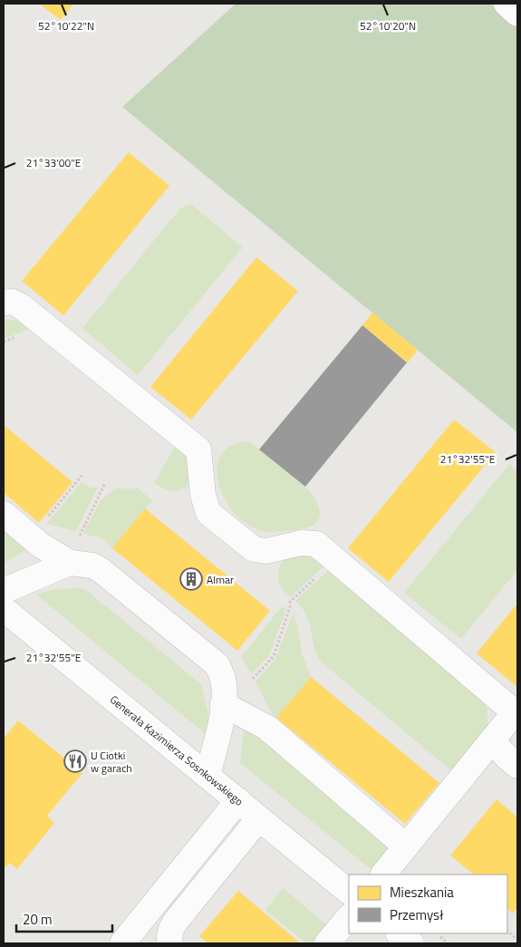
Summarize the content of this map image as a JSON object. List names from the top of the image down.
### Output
{
  "streets": {
    "street": ["Generała Kazimierza Sosnkowskiego"]
  },
  "places": {
    "building": ["Almar"],
    "restaurant": ["U Ciotki w garach"]
  },
  "legend": ["Mieszkania", "Przemysł"],
  "scale_bar": "20 m",
  "coordinates": [
    "52°10'22\"N",
    "52°10'20\"N",
    "21°33'00\"E",
    "21°32'55\"E"
  ]
}
